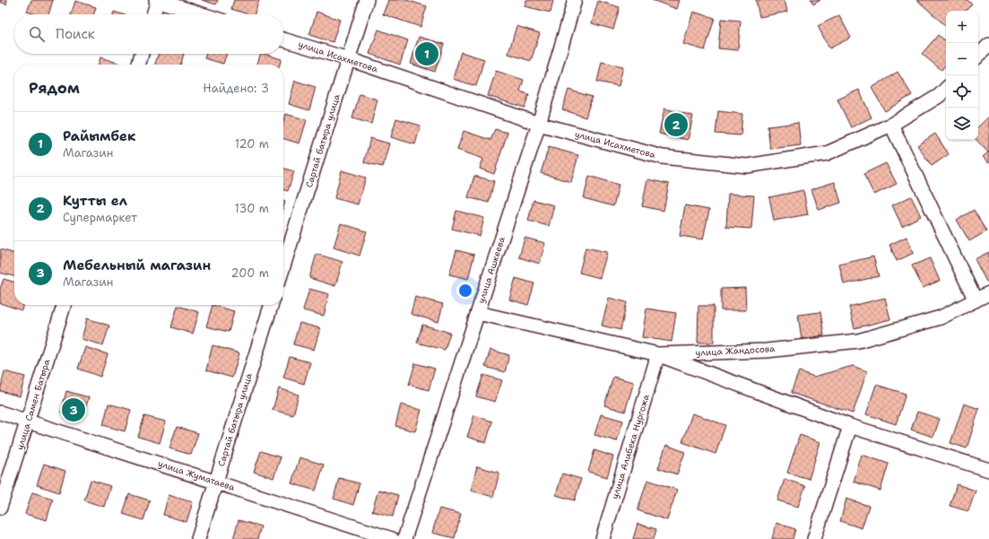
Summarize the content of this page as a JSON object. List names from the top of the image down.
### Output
{
  "streets": {
    "street": [
      "улица Исахметова",
      "Сартай батыра улица",
      "улица Ашкеева",
      "улица Жандосова",
      "улица Самен Батыра",
      "улица Алибека Нургожа",
      "улица Жуматаева"
    ]
  },
  "crossings": [
    ["улица Исахметова", "Сартай батыра улица"],
    ["улица Исахметова", "улица Ашкеева"],
    ["Сартай батыра улица", "улица Жуматаева"],
    ["улица Ашкеева", "улица Жандосова"],
    ["улица Жандосова", "улица Алибека Нургожа"],
    ["улица Самен Батыра", "улица Жуматаева"]
  ],
  "page": {
    "map_buttons": ["+", "−"],
    "search": "Поиск",
    "pins": ["1", "2", "3"],
    "heading": ["Рядом", "Найдено: 3"],
    "list": [
      {
        "mark": "1",
        "name": "Райымбек",
        "note": "Магазин",
        "value": "120 m"
      },
      {
        "mark": "2",
        "name": "Кутты ел",
        "note": "Супермаркет",
        "value": "130 m"
      },
      {
        "mark": "3",
        "name": "Мебельный магазин",
        "note": "Магазин",
        "value": "200 m"
      }
    ]
  }
}
